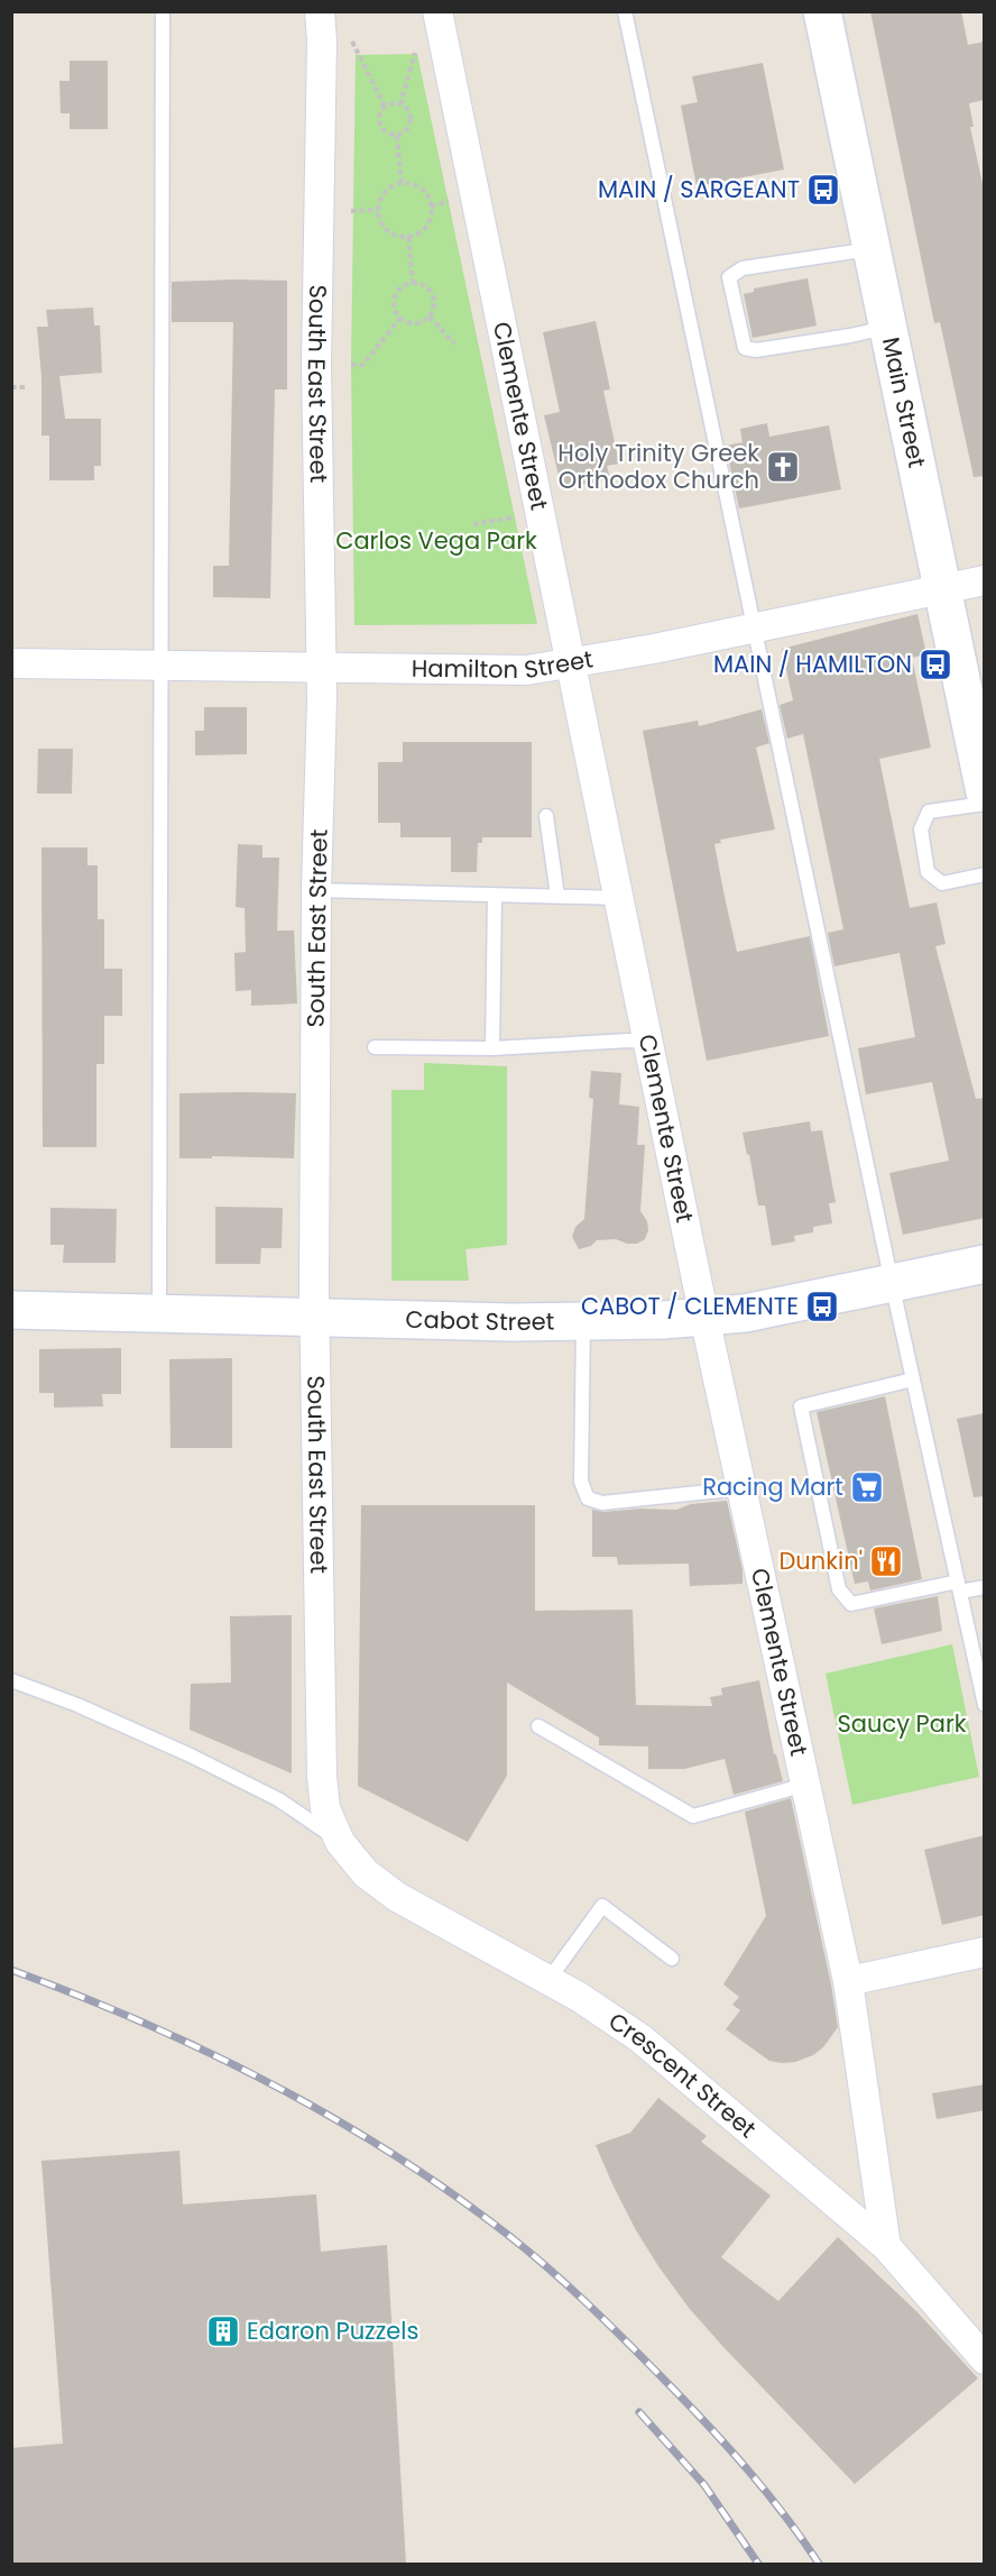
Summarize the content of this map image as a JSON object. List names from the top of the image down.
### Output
{
  "streets": {
    "main road": ["Main Street", "Cabot Street"],
    "street": [
      "South East Street",
      "Clemente Street",
      "Hamilton Street",
      "Crescent Street"
    ]
  },
  "crossings": [
    ["South East Street", "Hamilton Street"],
    ["South East Street", "Cabot Street"],
    ["South East Street", "Crescent Street"],
    ["Main Street", "Hamilton Street"],
    ["Clemente Street", "Hamilton Street"],
    ["Clemente Street", "Cabot Street"],
    ["Clemente Street", "Crescent Street"]
  ],
  "parks": ["Carlos Vega Park", "Saucy Park"],
  "places": {
    "bus stop": ["MAIN / SARGEANT", "MAIN / HAMILTON", "CABOT / CLEMENTE"],
    "church": ["Holy Trinity Greek Orthodox Church"],
    "supermarket": ["Racing Mart"],
    "restaurant": ["Dunkin'"],
    "building": ["Edaron Puzzels"]
  }
}
